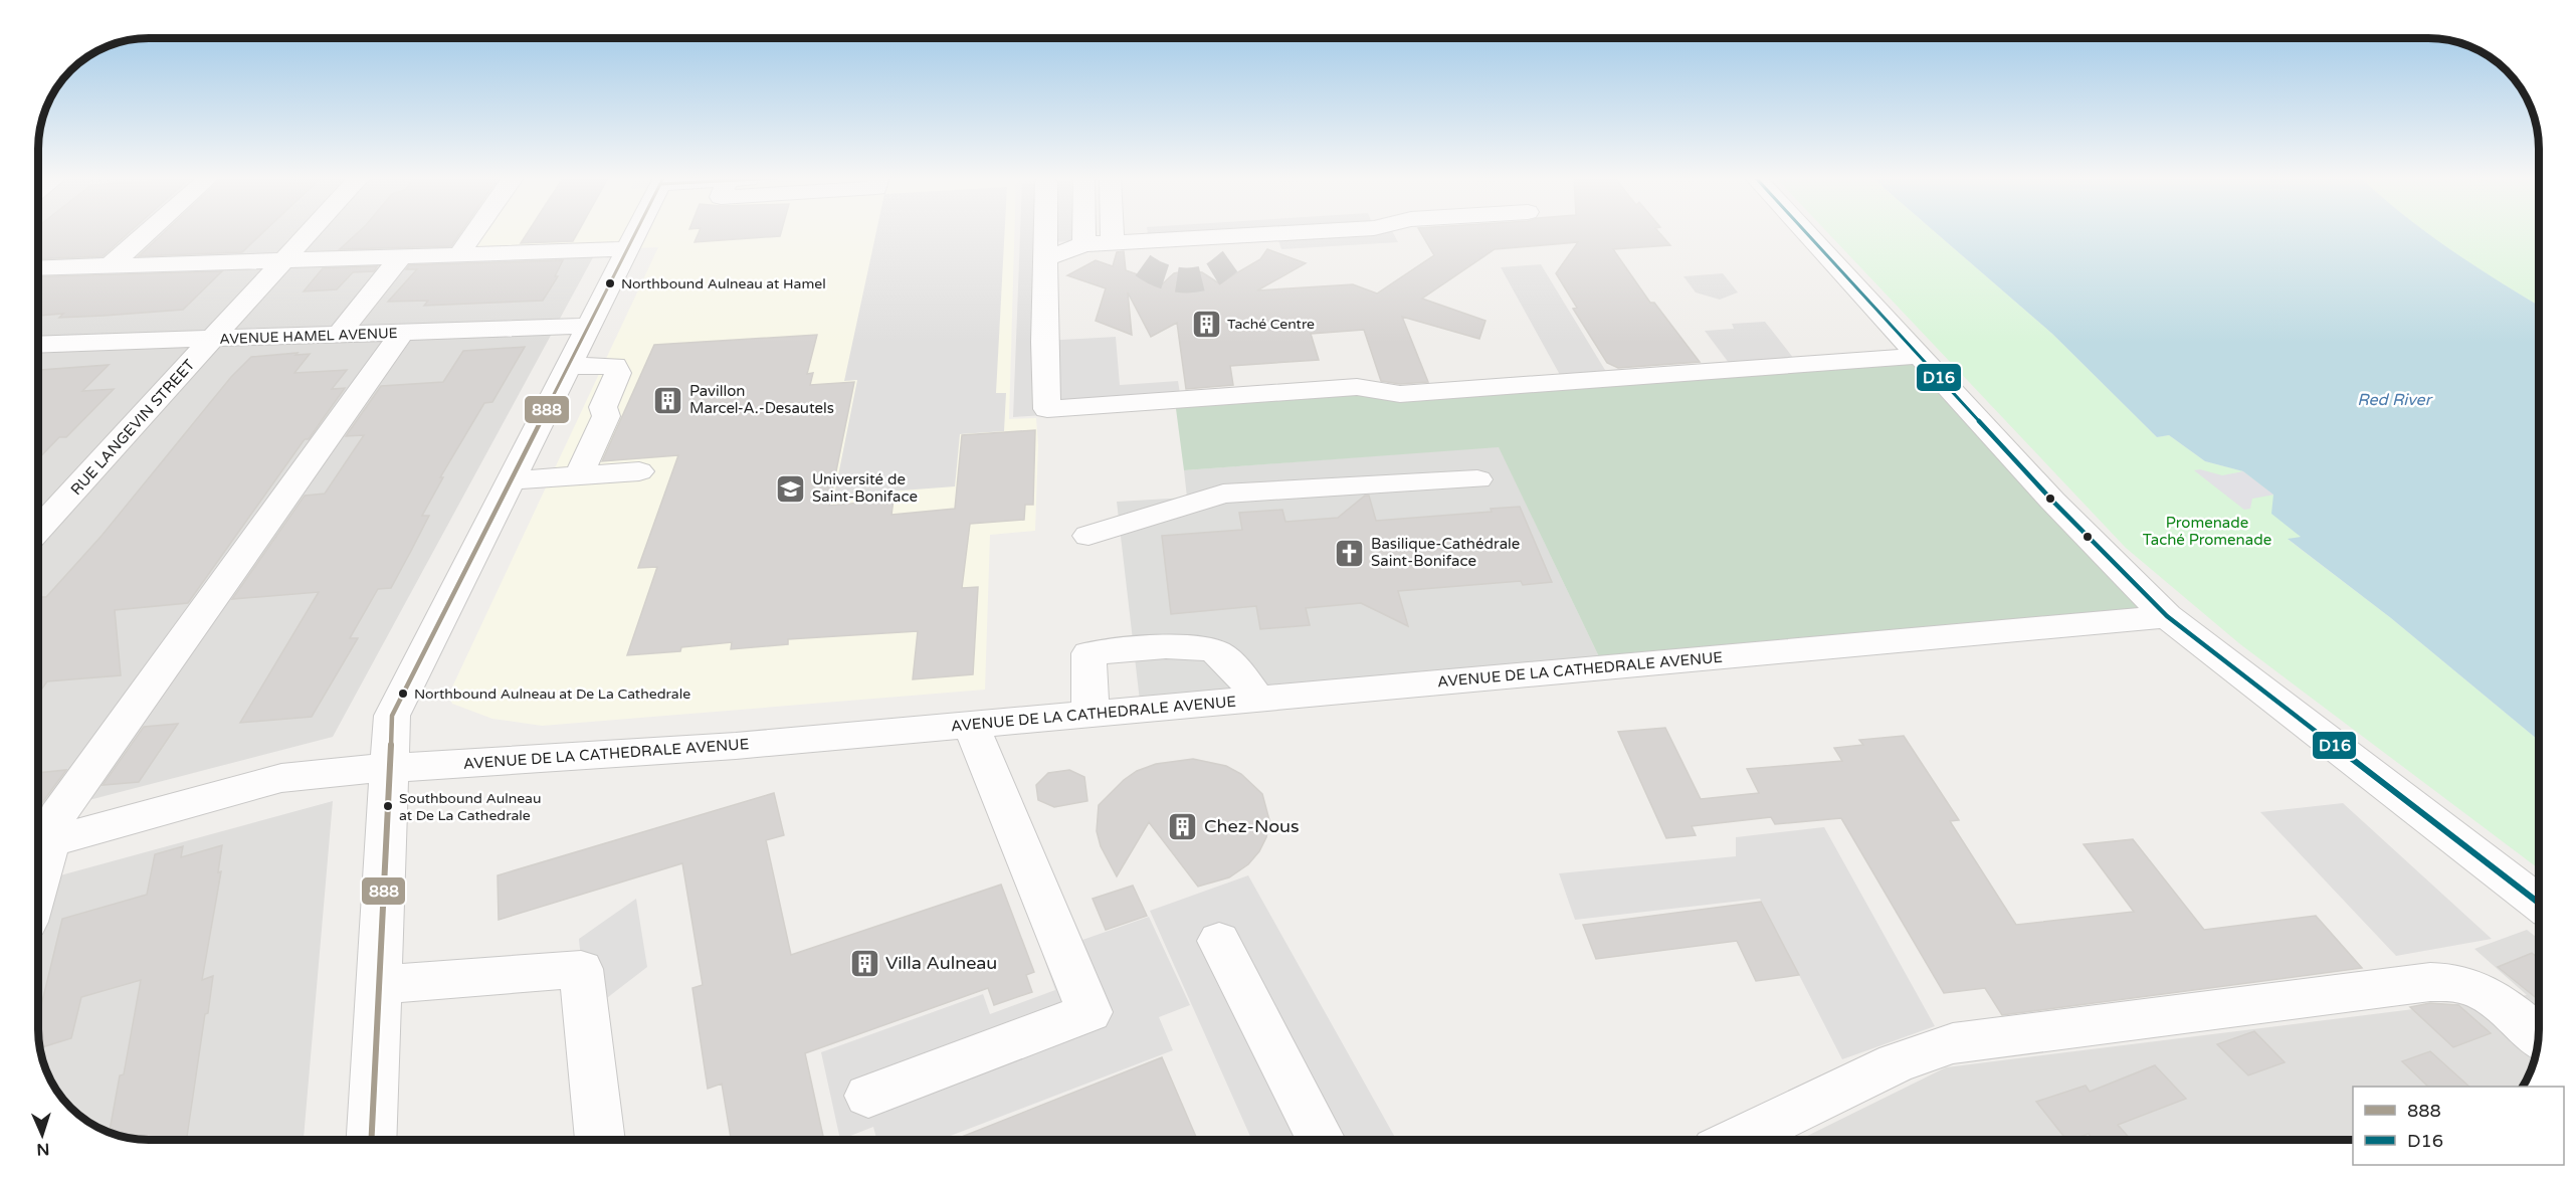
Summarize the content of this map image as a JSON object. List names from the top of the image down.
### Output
{
  "streets": {
    "street": ["AVENUE HAMEL AVENUE", "RUE LANGEVIN STREET", "AVENUE DE LA CATHEDRALE AVENUE"]
  },
  "crossings": [
    ["AVENUE HAMEL AVENUE", "RUE LANGEVIN STREET"]
  ],
  "water": ["Red River"],
  "parks": ["Promenade Taché Promenade"],
  "places": {
    "other": ["Northbound Aulneau at Hamel", "Northbound Aulneau at De La Cathedrale", "Southbound Aulneau at De La Cathedrale"],
    "building": [
      "Taché Centre",
      "Pavillon Marcel-A.-Desautels",
      "Chez-Nous",
      "Villa Aulneau"
    ],
    "school or university": ["Université de Saint-Boniface"],
    "church": ["Basilique-Cathédrale Saint-Boniface"]
  },
  "lines": ["transit line 888", "transit line D16"],
  "legend": ["888", "D16"],
  "north": "bottom"
}
